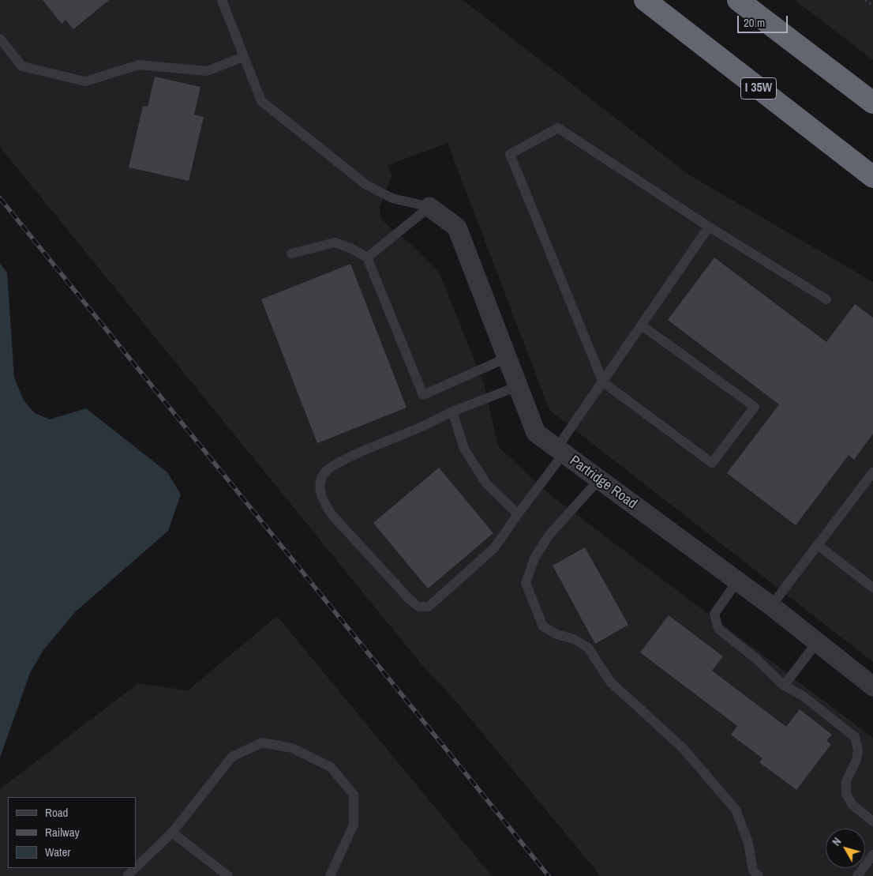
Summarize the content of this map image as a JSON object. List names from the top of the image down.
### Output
{
  "streets": {
    "highway": ["I 35W"],
    "street": ["Partridge Road"]
  },
  "legend": ["Road", "Railway", "Water"],
  "scale_bar": "20 m",
  "north": "top left"
}
